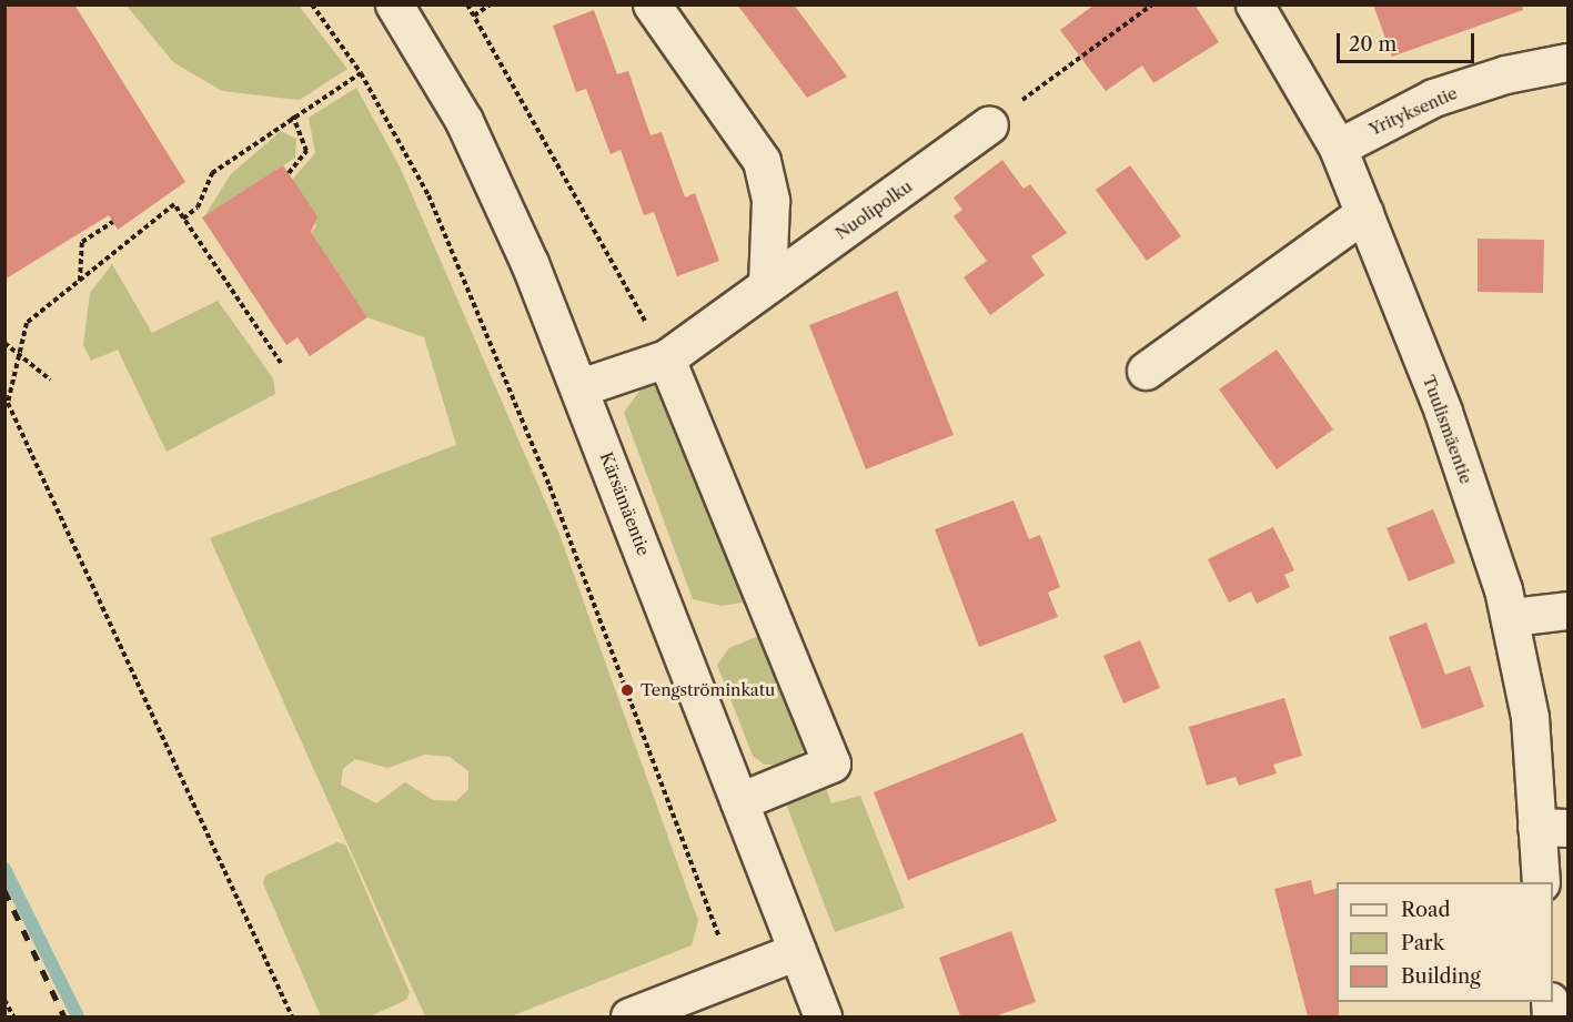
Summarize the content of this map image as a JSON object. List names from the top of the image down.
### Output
{
  "streets": {
    "street": [
      "Yrityksentie",
      "Nuolipolku",
      "Tuulismäentie",
      "Kärsämäentie"
    ]
  },
  "crossings": [
    ["Yrityksentie", "Tuulismäentie"],
    ["Nuolipolku", "Kärsämäentie"]
  ],
  "places": ["Tengströminkatu"],
  "legend": ["Road", "Park", "Building"],
  "scale_bar": "20 m"
}
